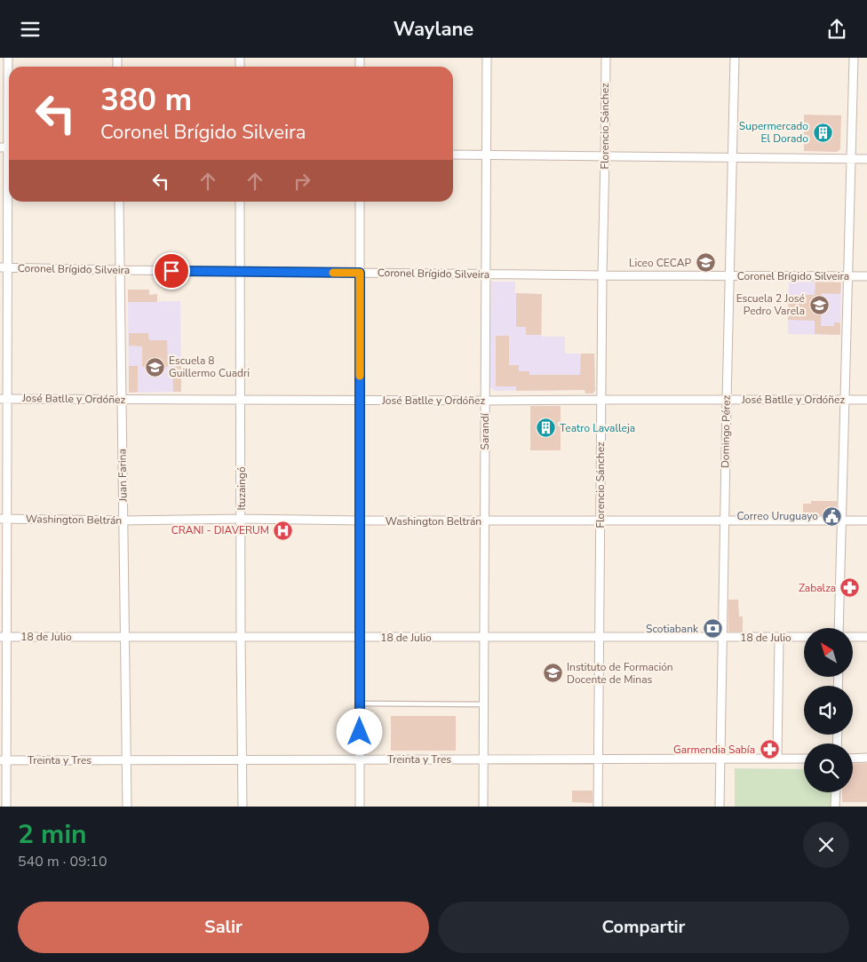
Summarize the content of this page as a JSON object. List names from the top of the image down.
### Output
{
  "streets": {
    "street": [
      "Florencio Sánchez",
      "Coronel Brígido Silveira",
      "José Batlle y Ordóñez",
      "Sarandí",
      "Domingo Pérez",
      "Juan Farina",
      "Ituzaingó",
      "Washington Beltrán",
      "18 de Julio",
      "Treinta y Tres"
    ]
  },
  "crossings": [
    ["Florencio Sánchez", "Coronel Brígido Silveira"],
    ["Florencio Sánchez", "José Batlle y Ordóñez"],
    ["Florencio Sánchez", "Washington Beltrán"],
    ["Florencio Sánchez", "18 de Julio"],
    ["Florencio Sánchez", "Treinta y Tres"],
    ["Coronel Brígido Silveira", "Sarandí"],
    ["Coronel Brígido Silveira", "Domingo Pérez"],
    ["Coronel Brígido Silveira", "Juan Farina"],
    ["Coronel Brígido Silveira", "Ituzaingó"],
    ["José Batlle y Ordóñez", "Sarandí"],
    ["José Batlle y Ordóñez", "Domingo Pérez"],
    ["José Batlle y Ordóñez", "Juan Farina"],
    ["José Batlle y Ordóñez", "Ituzaingó"],
    ["Sarandí", "Washington Beltrán"],
    ["Sarandí", "18 de Julio"],
    ["Sarandí", "Treinta y Tres"],
    ["Domingo Pérez", "Washington Beltrán"],
    ["Domingo Pérez", "18 de Julio"],
    ["Domingo Pérez", "Treinta y Tres"],
    ["Juan Farina", "Washington Beltrán"],
    ["Juan Farina", "18 de Julio"],
    ["Juan Farina", "Treinta y Tres"],
    ["Ituzaingó", "Washington Beltrán"],
    ["Ituzaingó", "18 de Julio"],
    ["Ituzaingó", "Treinta y Tres"]
  ],
  "places": {
    "building": ["Supermercado El Dorado", "Teatro Lavalleja"],
    "school or university": [
      "Liceo CECAP",
      "Escuela 2 José Pedro Varela",
      "Escuela 8 Guillermo Cuadri",
      "Instituto de Formación Docente de Minas"
    ],
    "public building": ["Correo Uruguayo"],
    "hospital": ["CRANI - DIAVERUM"],
    "pharmacy": ["Zabalza", "Garmendia Sabía"],
    "bank": ["Scotiabank"]
  },
  "north": "top left",
  "page": {
    "header": "Waylane",
    "turn": ["380 m", "Coronel Brígido Silveira"],
    "heading": ["2 min", "540 m · 09:10"],
    "buttons": ["Salir", "Compartir"]
  }
}
